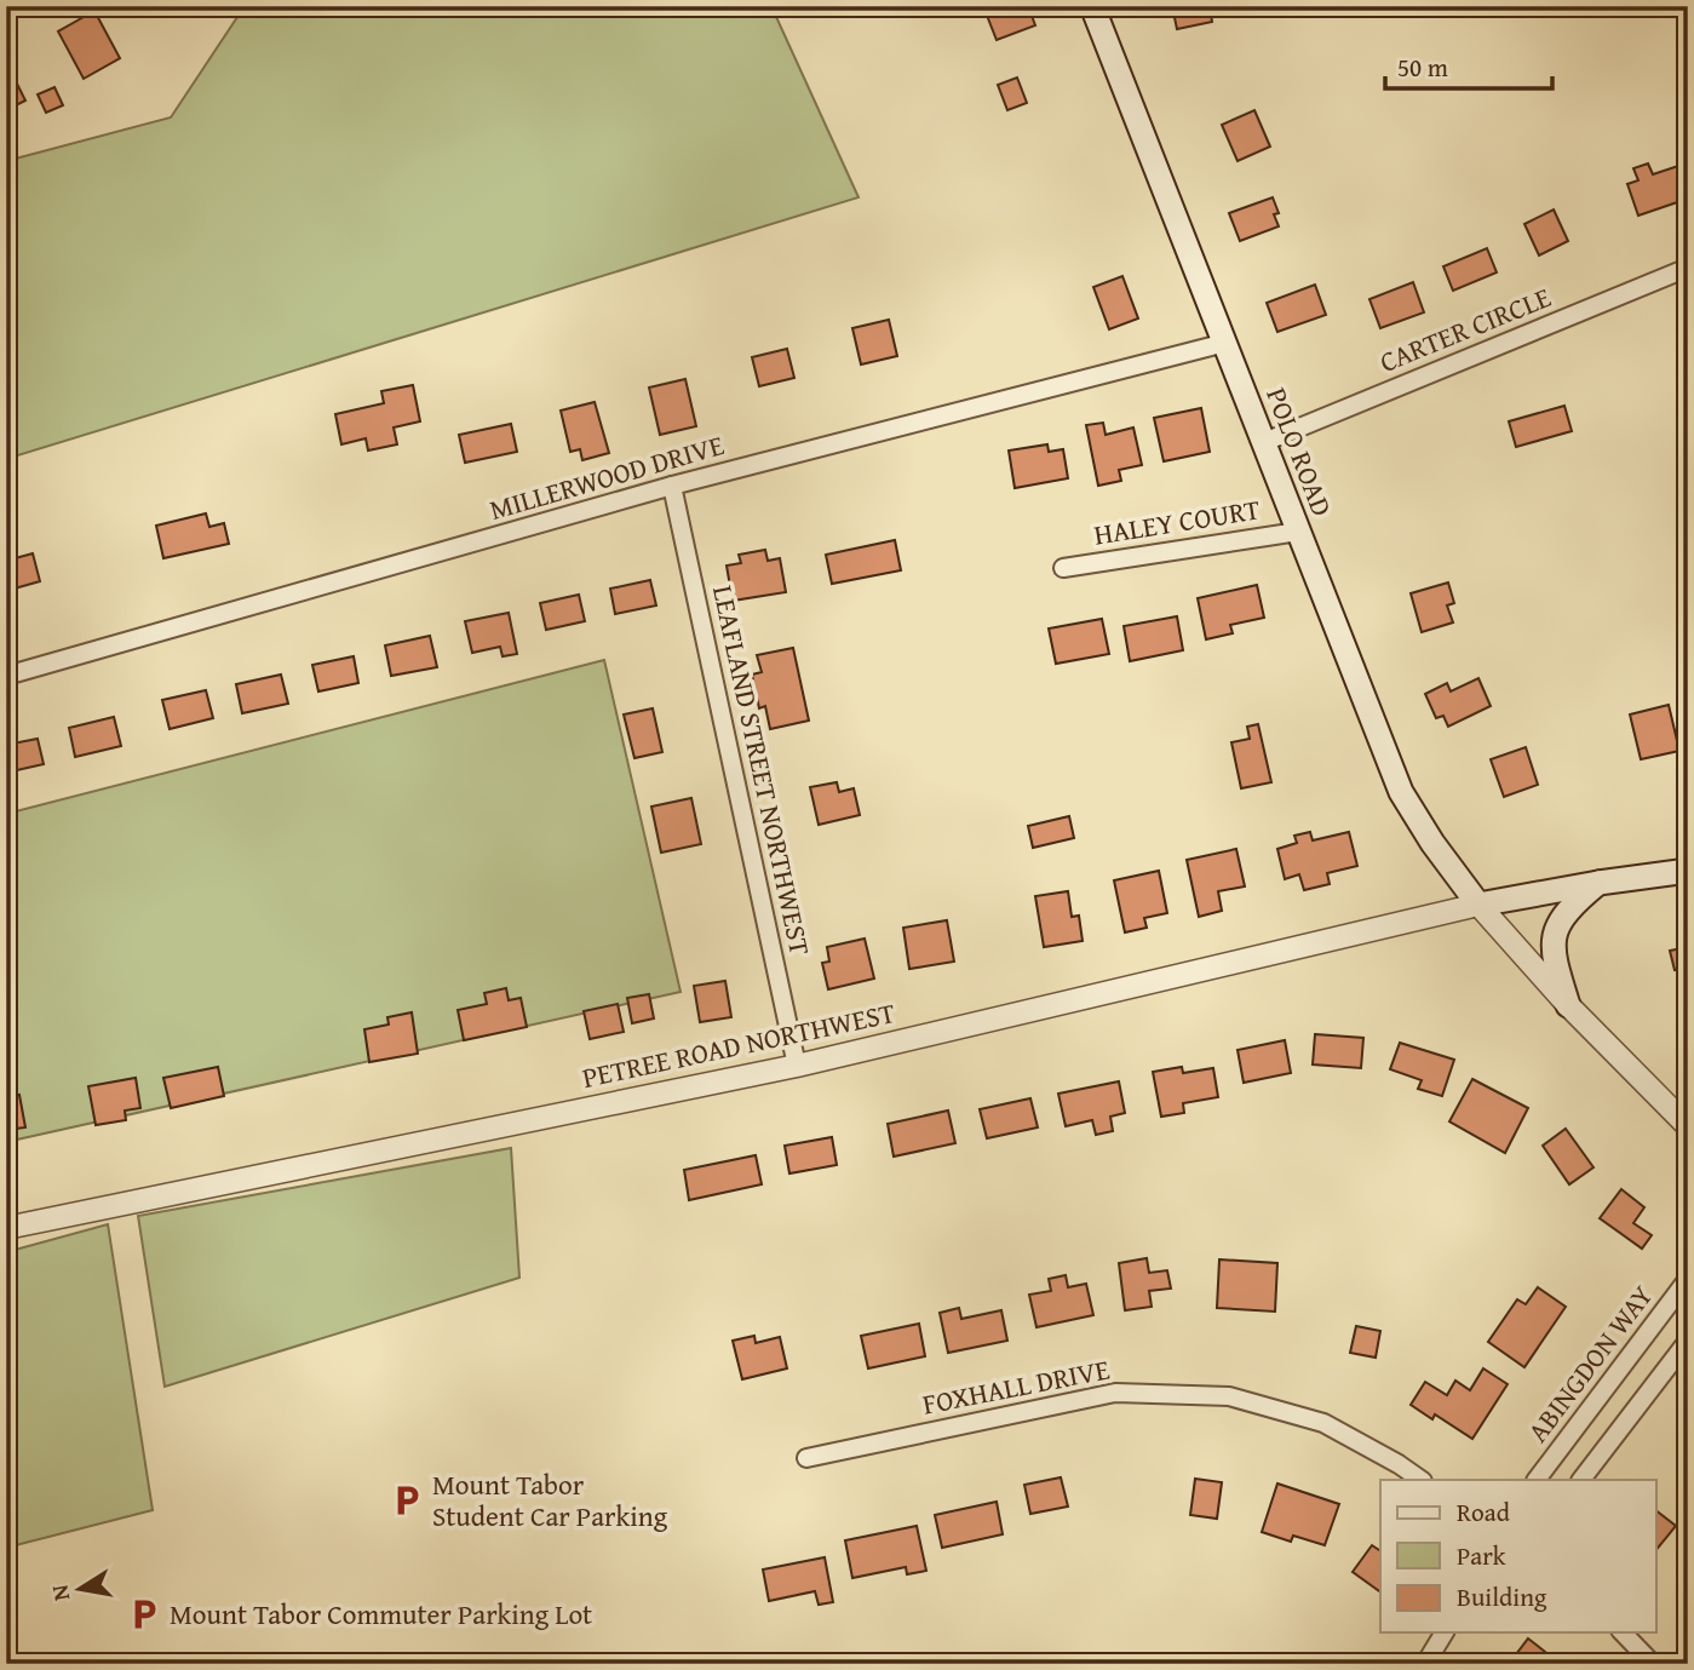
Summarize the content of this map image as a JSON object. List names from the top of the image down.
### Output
{
  "streets": {
    "main road": ["POLO ROAD"],
    "street": [
      "CARTER CIRCLE",
      "MILLERWOOD DRIVE",
      "HALEY COURT",
      "LEAFLAND STREET NORTHWEST",
      "PETREE ROAD NORTHWEST",
      "ABINGDON WAY",
      "FOXHALL DRIVE"
    ]
  },
  "crossings": [
    ["CARTER CIRCLE", "POLO ROAD"],
    ["POLO ROAD", "MILLERWOOD DRIVE"],
    ["POLO ROAD", "HALEY COURT"],
    ["POLO ROAD", "PETREE ROAD NORTHWEST"],
    ["MILLERWOOD DRIVE", "LEAFLAND STREET NORTHWEST"],
    ["LEAFLAND STREET NORTHWEST", "PETREE ROAD NORTHWEST"]
  ],
  "places": {
    "parking": ["Mount Tabor Student Car Parking", "Mount Tabor Commuter Parking Lot"]
  },
  "legend": ["Road", "Park", "Building"],
  "scale_bar": "50 m",
  "north": "left"
}
